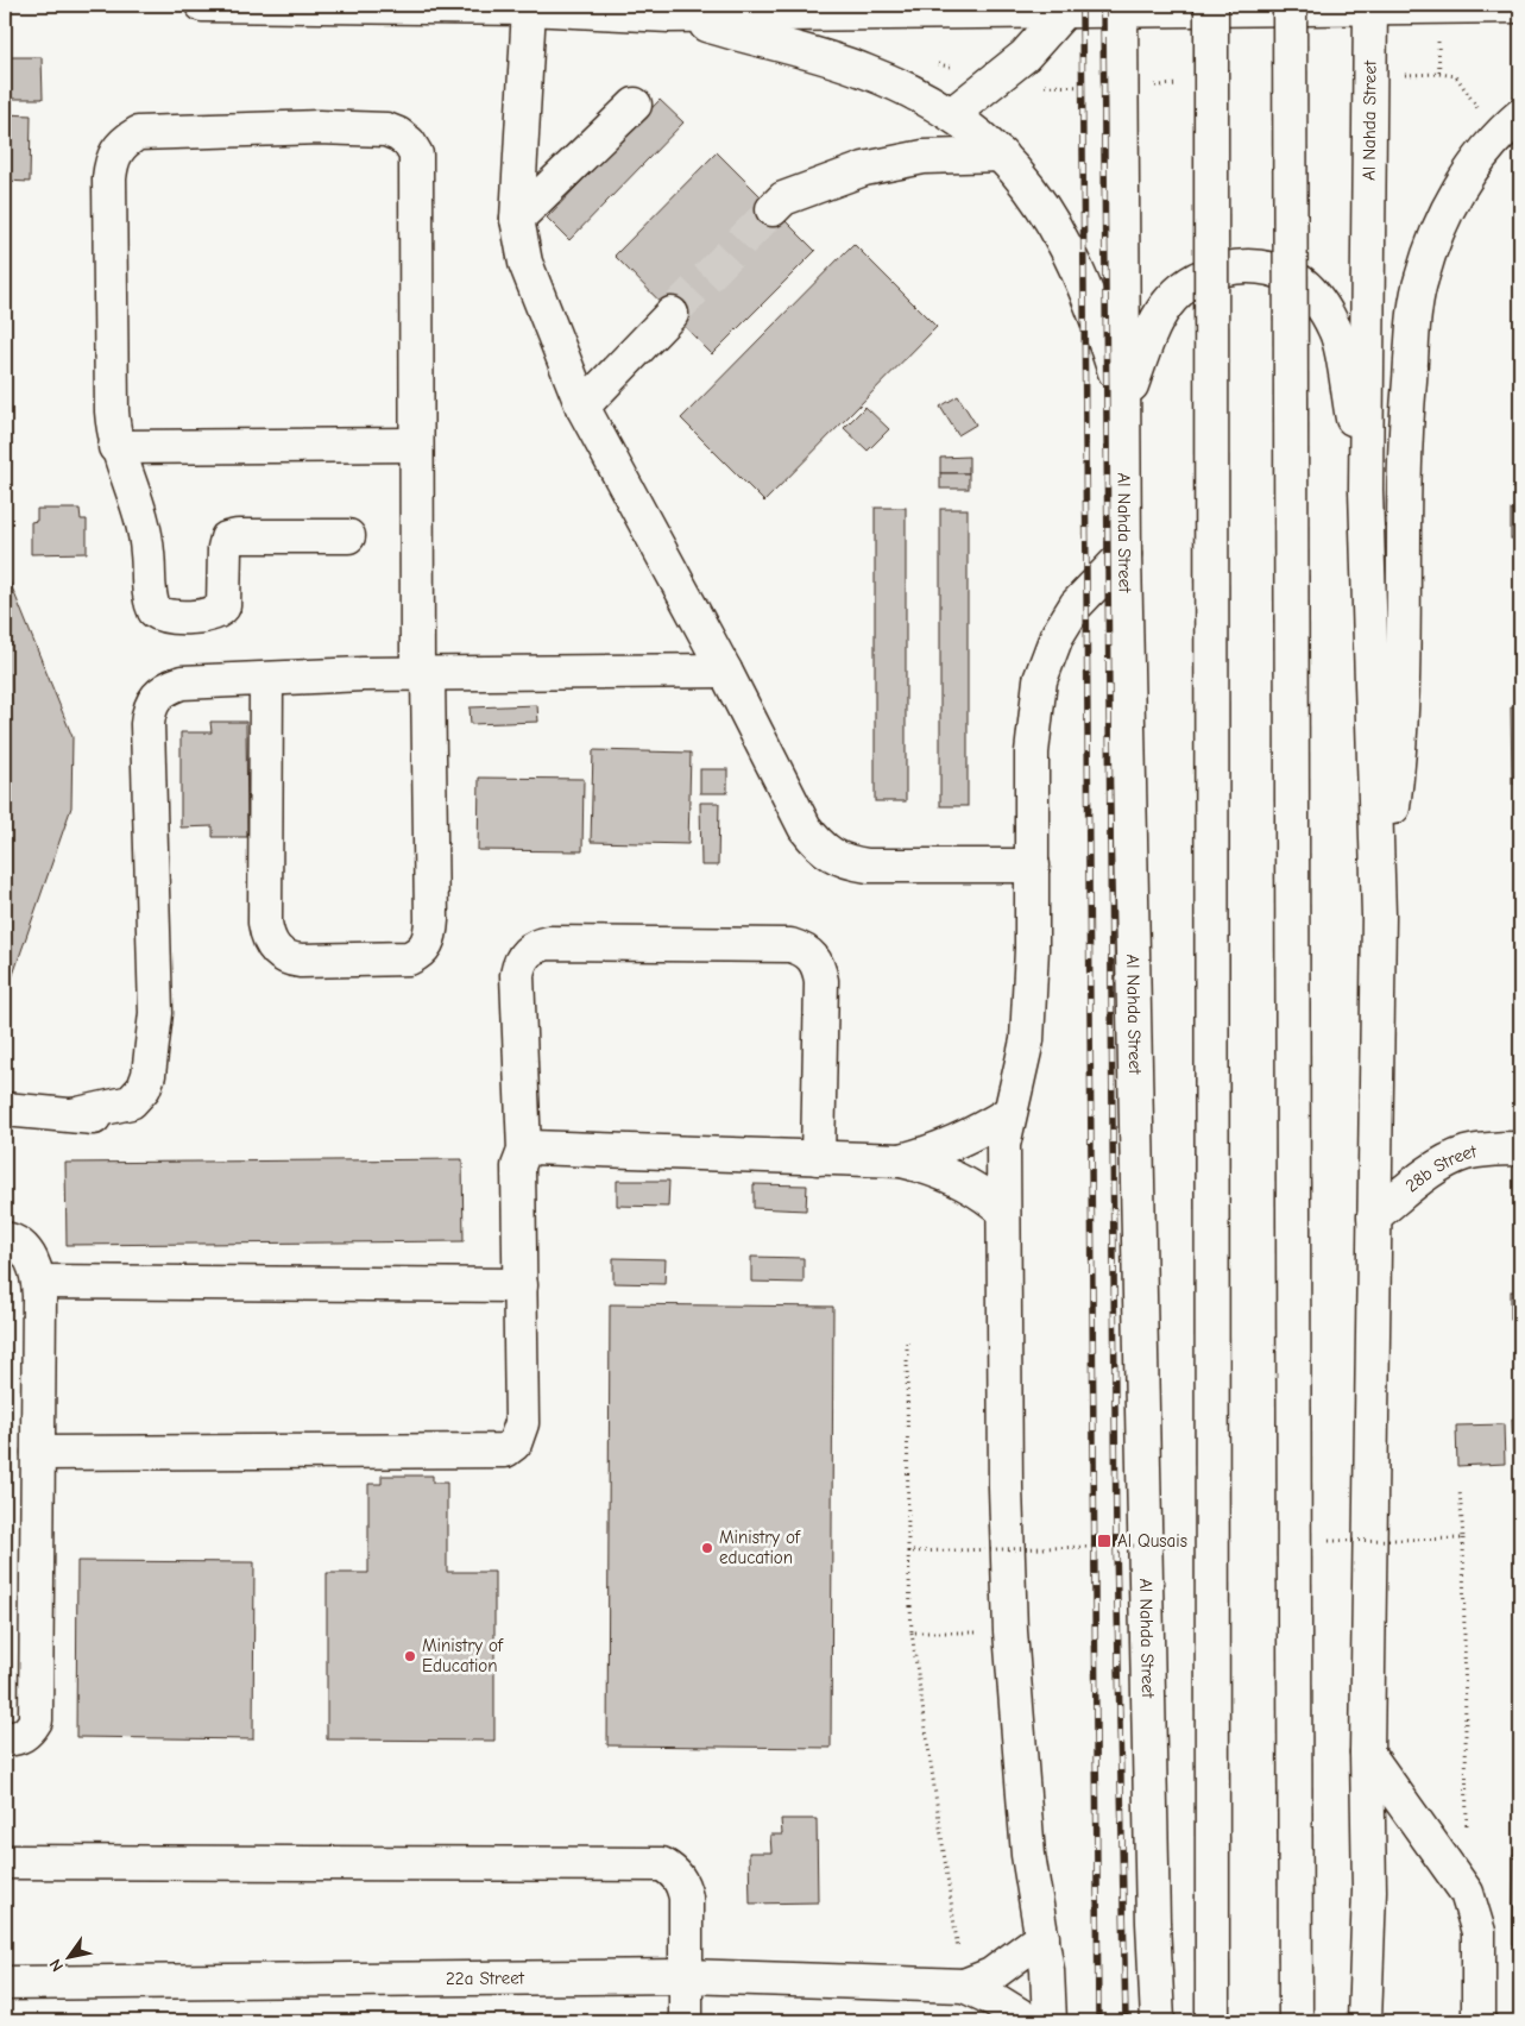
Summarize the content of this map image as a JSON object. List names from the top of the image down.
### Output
{
  "streets": {
    "main road": ["Al Nahda Street", "28b Street", "22a Street"]
  },
  "crossings": [
    ["Al Nahda Street", "28b Street"]
  ],
  "places": {
    "transit": ["Al Qusais"],
    "other": ["Ministry of education", "Ministry of Education"]
  },
  "north": "bottom left"
}
